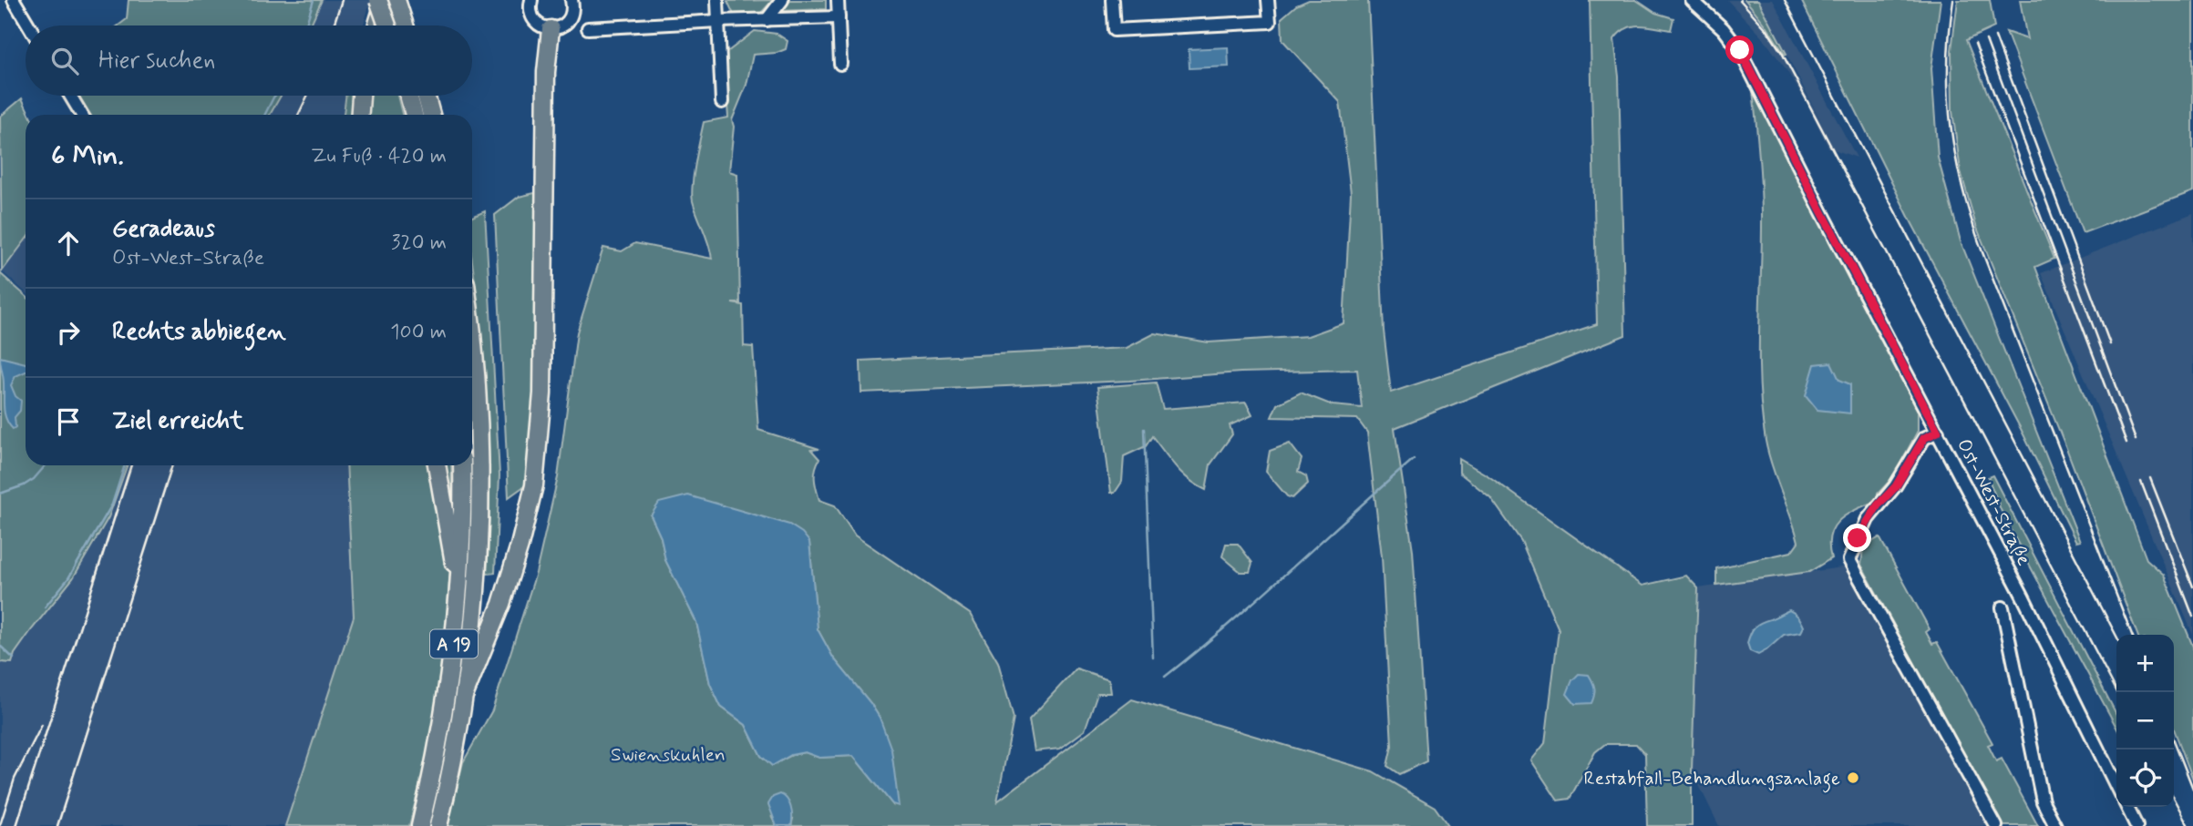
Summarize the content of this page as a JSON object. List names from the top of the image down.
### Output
{
  "streets": {
    "highway": ["A 19"],
    "street": ["Ost-West-Straße"]
  },
  "parks": ["Swienskuhlen"],
  "places": ["Restabfall-Behandlungsanlage"],
  "page": {
    "search": "Hier suchen",
    "heading": ["6 Min.", "Zu Fuß · 420 m"],
    "list": [
      ["Geradeaus", "Ost-West-Straße", "320 m"],
      ["Rechts abbiegen", "100 m"],
      "Ziel erreicht"
    ],
    "map_buttons": ["+", "−"]
  }
}
